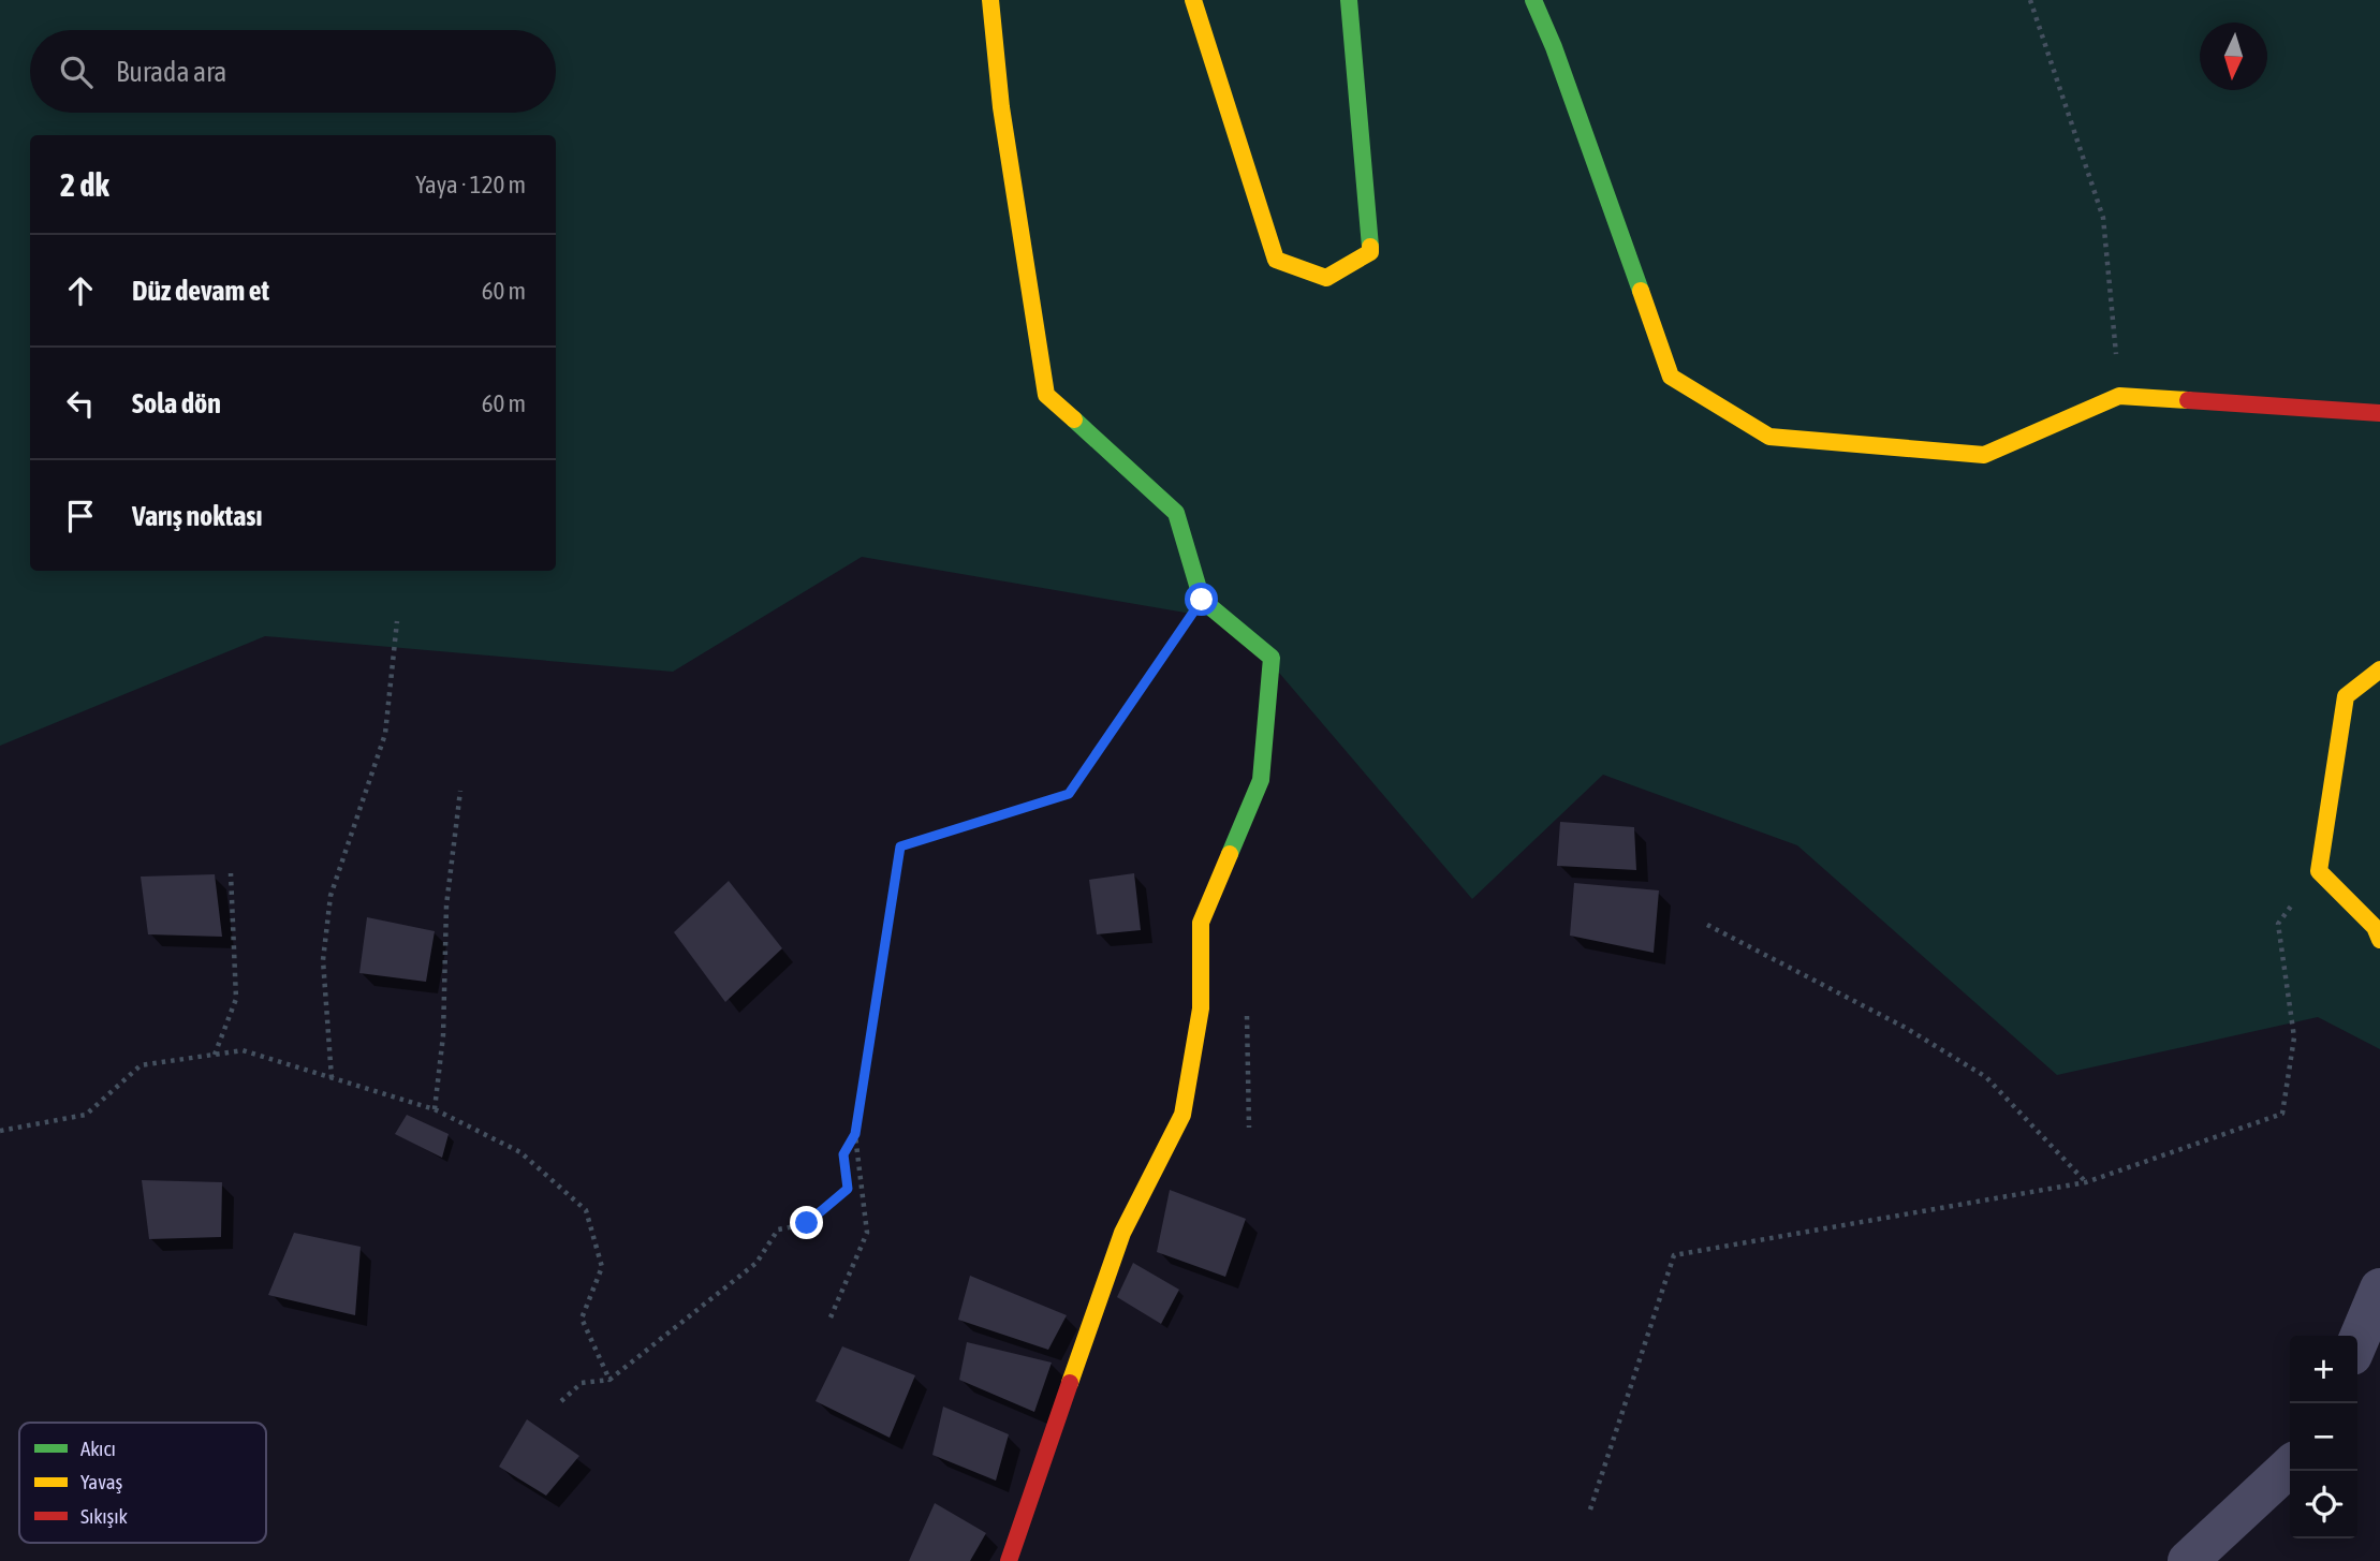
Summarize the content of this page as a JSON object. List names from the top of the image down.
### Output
{
  "legend": ["Akıcı", "Yavaş", "Sıkışık"],
  "north": "bottom",
  "page": {
    "search": "Burada ara",
    "heading": ["2 dk", "Yaya · 120 m"],
    "list": [
      ["Düz devam et", "60 m"],
      ["Sola dön", "60 m"],
      "Varış noktası"
    ],
    "map_buttons": ["+", "−"]
  }
}
